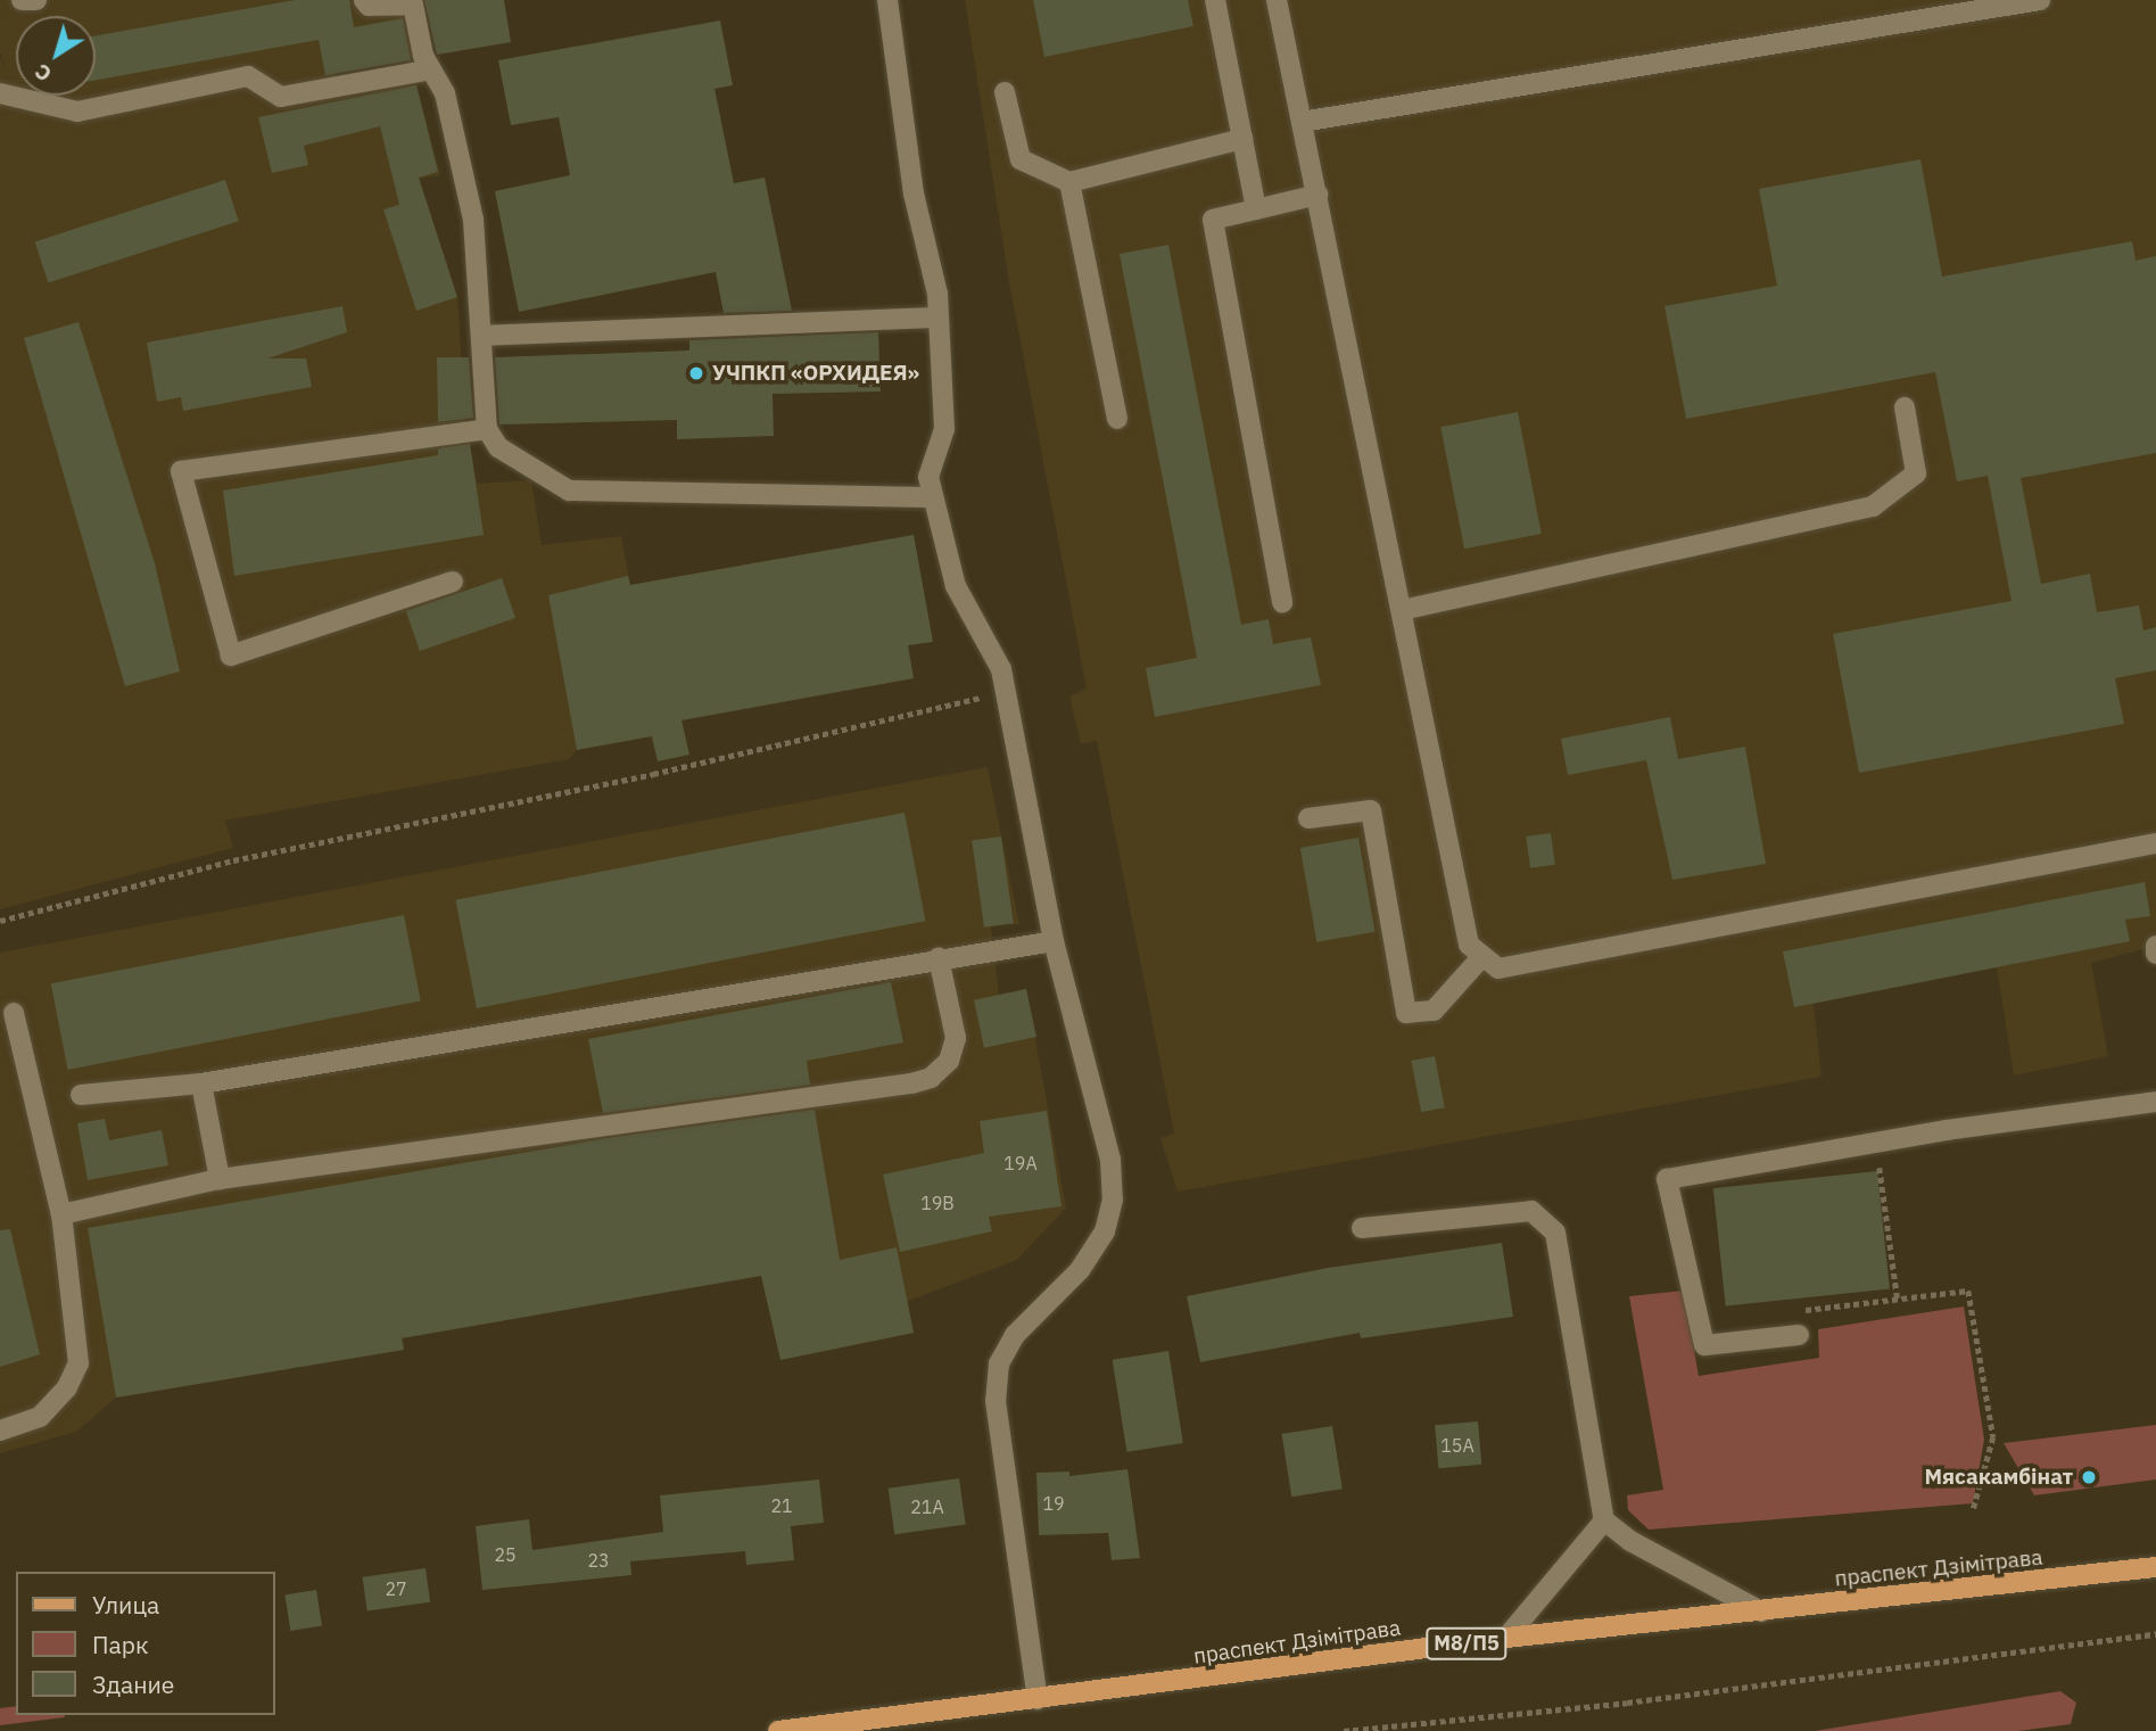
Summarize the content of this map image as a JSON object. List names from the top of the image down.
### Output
{
  "streets": {
    "main road": ["праспект Дзімітрава", "М8/П5"]
  },
  "places": ["УЧПКП «ОРХИДЕЯ»", "Мясакамбінат"],
  "house_numbers": [
    "19А",
    "19В",
    "15А",
    "19",
    "21",
    "21А",
    "25",
    "23",
    "27"
  ],
  "legend": ["Улица", "Парк", "Здание"],
  "north": "bottom left"
}
